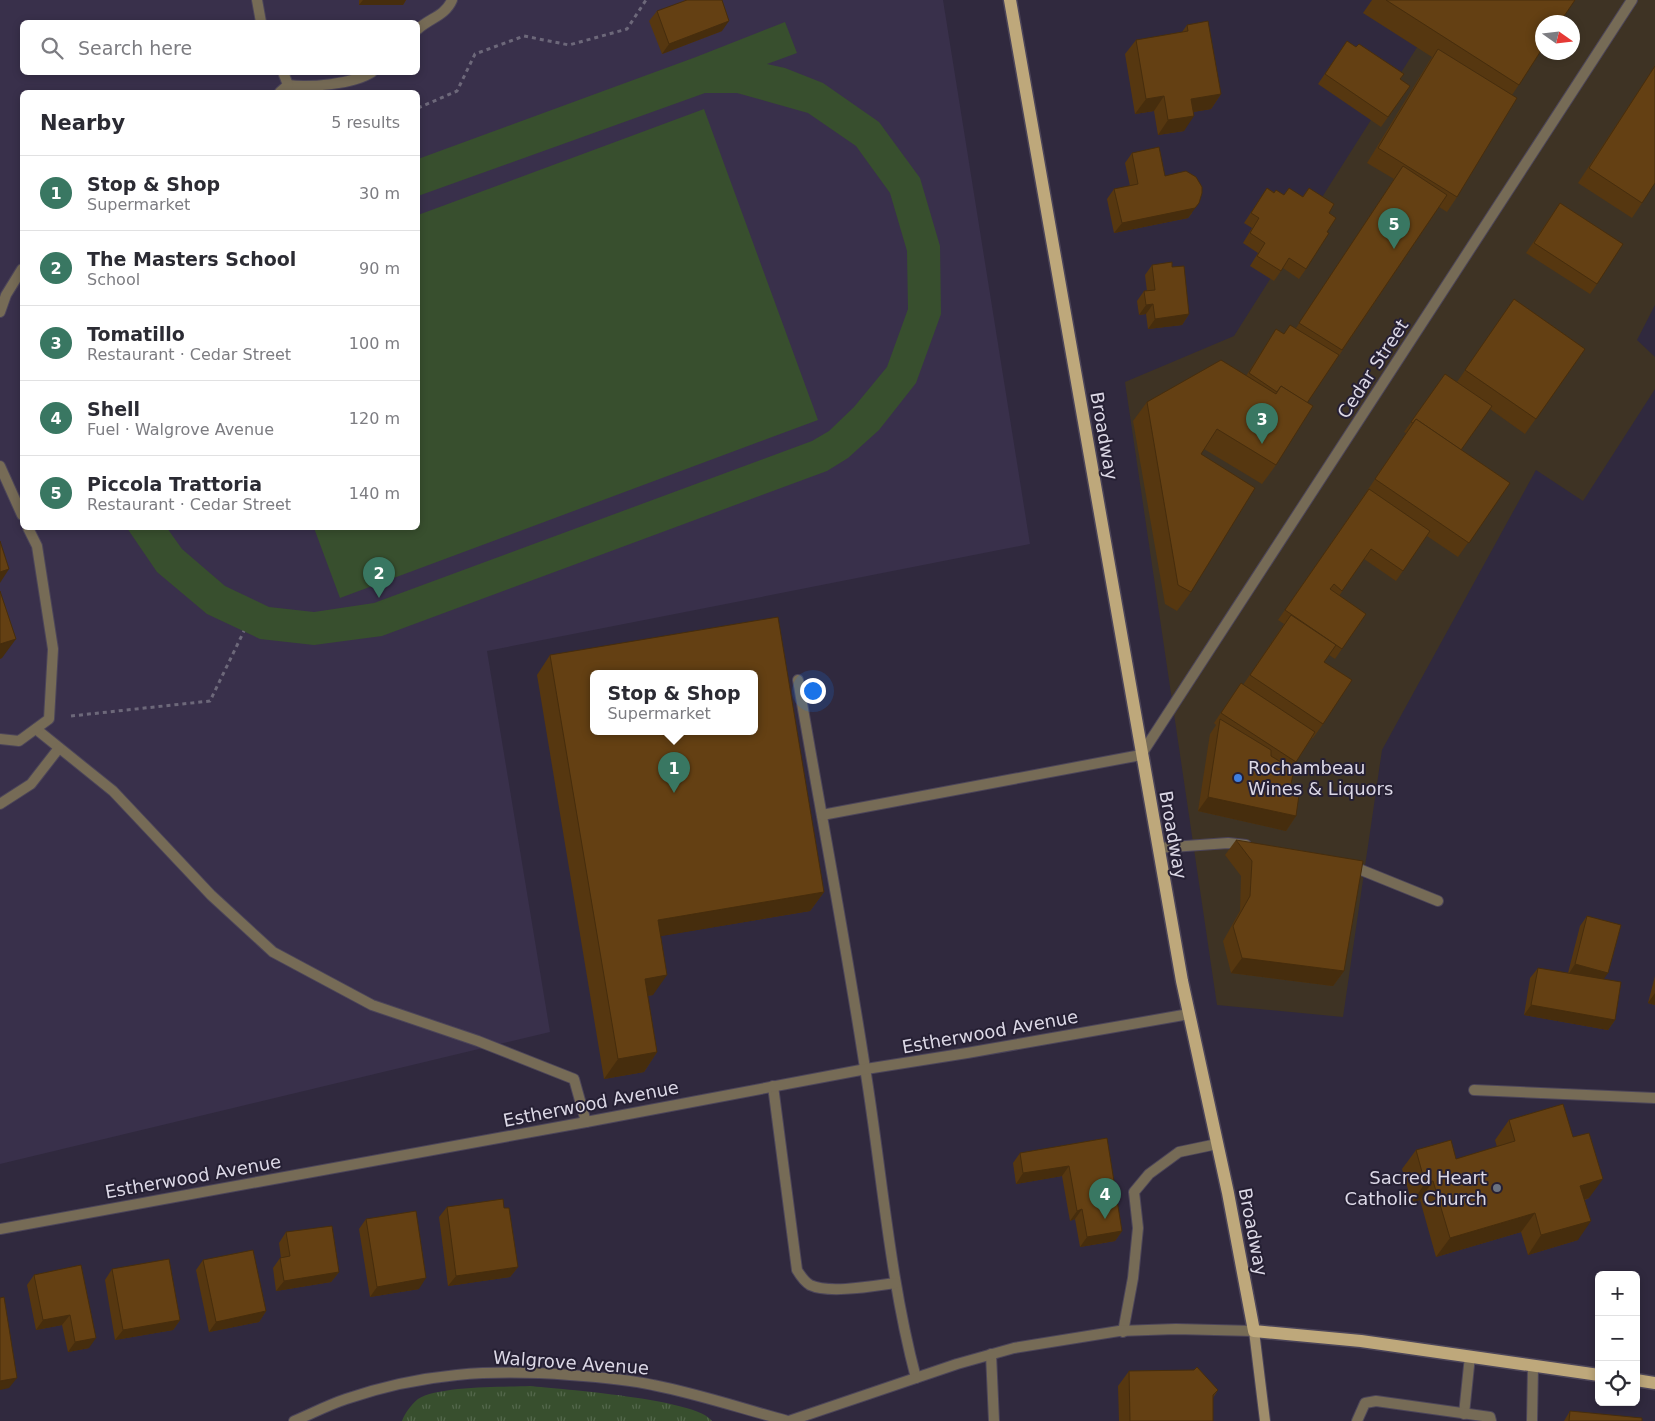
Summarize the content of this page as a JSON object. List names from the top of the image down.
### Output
{
  "streets": {
    "main road": ["Broadway"],
    "street": ["Cedar Street", "Estherwood Avenue", "Walgrove Avenue"]
  },
  "crossings": [
    ["Cedar Street", "Broadway"],
    ["Broadway", "Estherwood Avenue"],
    ["Broadway", "Walgrove Avenue"]
  ],
  "places": ["Rochambeau Wines & Liquors", "Sacred Heart Catholic Church"],
  "north": "right",
  "page": {
    "search": "Search here",
    "heading": ["Nearby", "5 results"],
    "list": [
      {
        "mark": "1",
        "name": "Stop & Shop",
        "note": "Supermarket",
        "value": "30 m"
      },
      {
        "mark": "2",
        "name": "The Masters School",
        "note": "School",
        "value": "90 m"
      },
      {
        "mark": "3",
        "name": "Tomatillo",
        "note": "Restaurant · Cedar Street",
        "value": "100 m"
      },
      {
        "mark": "4",
        "name": "Shell",
        "note": "Fuel · Walgrove Avenue",
        "value": "120 m"
      },
      {
        "mark": "5",
        "name": "Piccola Trattoria",
        "note": "Restaurant · Cedar Street",
        "value": "140 m"
      }
    ],
    "pins": [
      "5",
      "3",
      "2",
      "1",
      "4"
    ],
    "popup": ["Stop & Shop", "Supermarket"],
    "map_buttons": ["+", "−"]
  }
}
